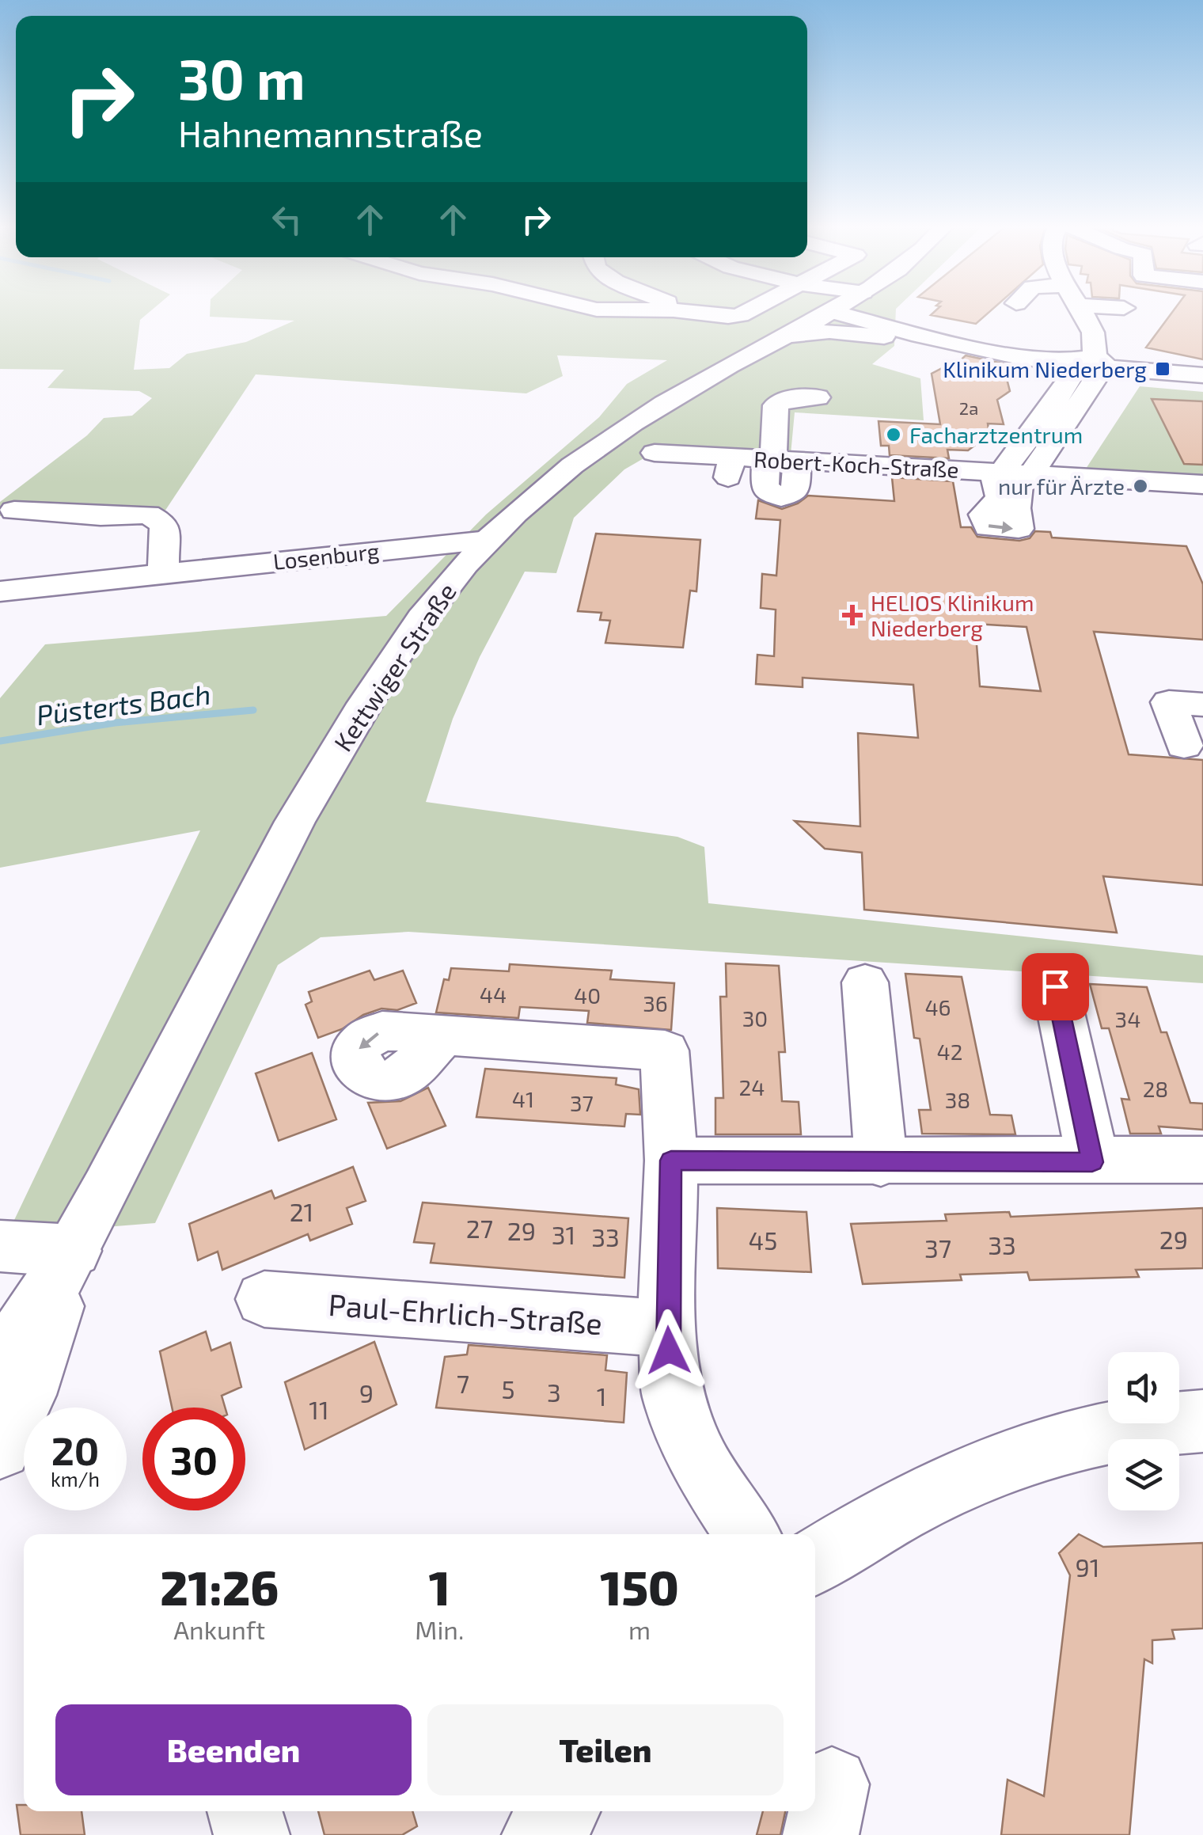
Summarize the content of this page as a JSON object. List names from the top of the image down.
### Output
{
  "streets": {
    "street": [
      "Robert-Koch-Straße",
      "Losenburg",
      "Kettwiger Straße",
      "Paul-Ehrlich-Straße"
    ]
  },
  "crossings": [
    ["Losenburg", "Kettwiger Straße"]
  ],
  "water": ["Püsterts Bach"],
  "places": {
    "transit": ["Klinikum Niederberg"],
    "other": ["Facharztzentrum", "nur für Ärzte"],
    "health": ["HELIOS Klinikum Niederberg"]
  },
  "house_numbers": [
    "2a",
    "44",
    "40",
    "36",
    "46",
    "30",
    "34",
    "42",
    "24",
    "28",
    "41",
    "38",
    "37",
    "21",
    "27",
    "29",
    "31",
    "33",
    "29",
    "45",
    "33",
    "37",
    "7",
    "5",
    "3",
    "9",
    "1",
    "11",
    "91"
  ],
  "page": {
    "turn": ["30 m", "Hahnemannstraße"],
    "speed": "20 km/h",
    "limit": "30",
    "eta": [
      "21:26",
      "Ankunft",
      "1",
      "Min.",
      "150",
      "m"
    ],
    "buttons": ["Beenden", "Teilen"]
  }
}
